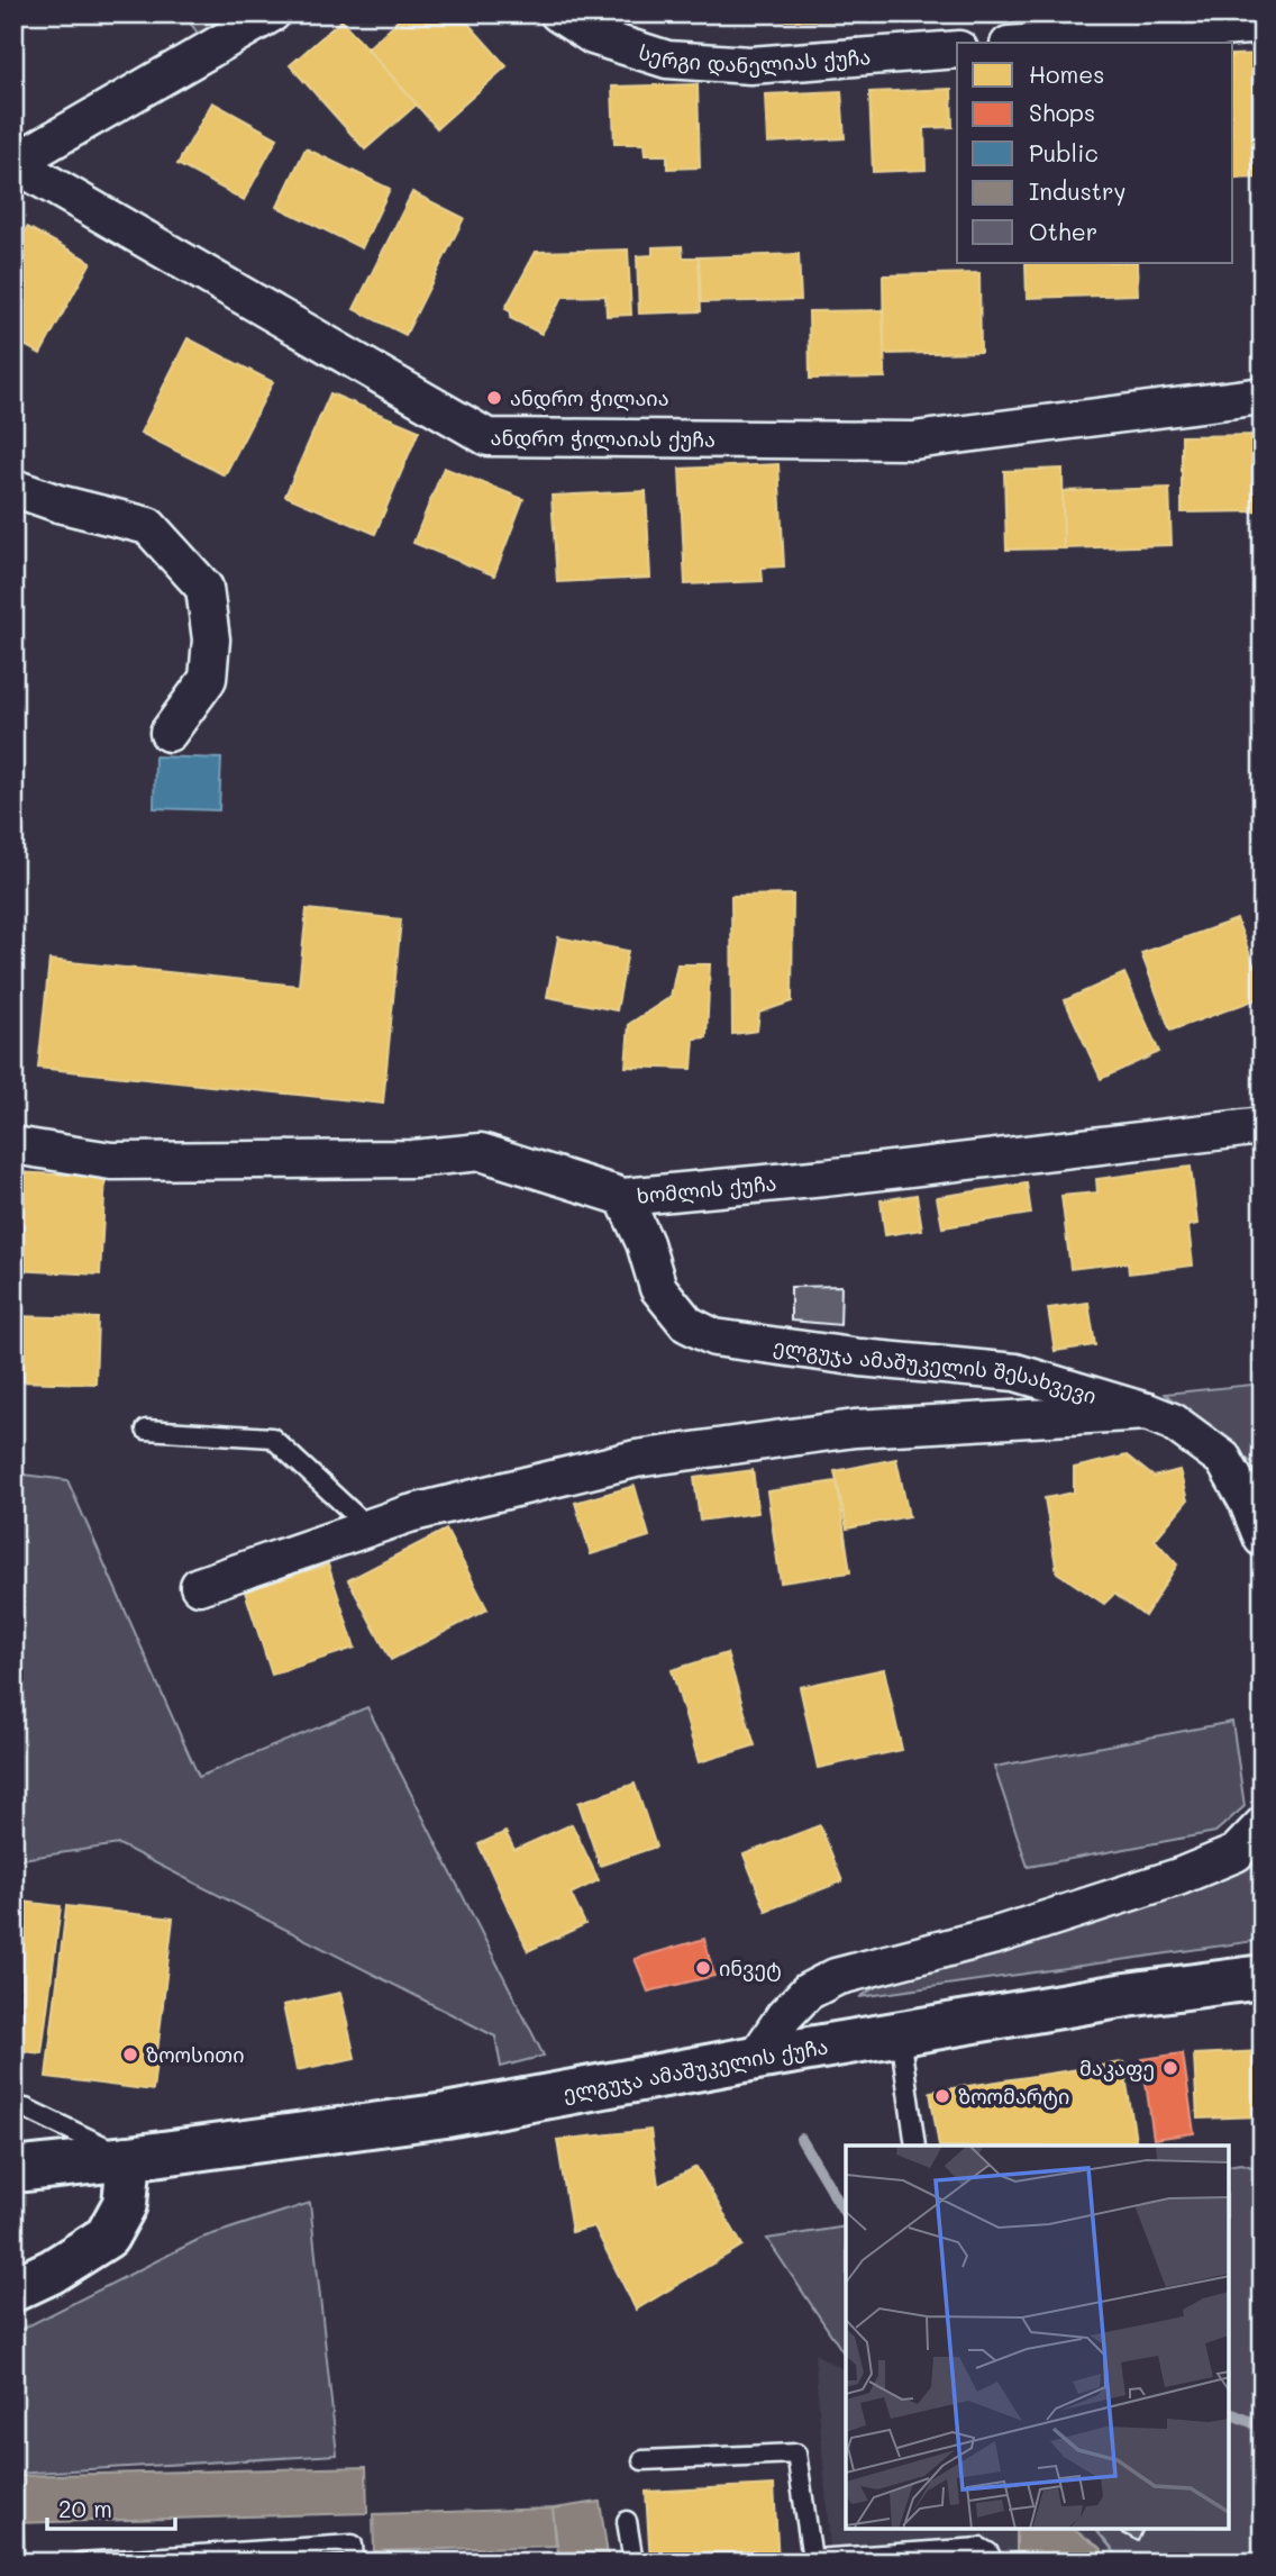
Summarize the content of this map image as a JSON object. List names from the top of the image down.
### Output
{
  "streets": {
    "main road": ["ელგუჯა ამაშუკელის ქუჩა"],
    "street": [
      "სერგი დანელიას ქუჩა",
      "ანდრო ჭილაიას ქუჩა",
      "ხომლის ქუჩა",
      "ელგუჯა ამაშუკელის შესახვევი"
    ]
  },
  "crossings": [
    ["ხომლის ქუჩა", "ელგუჯა ამაშუკელის შესახვევი"]
  ],
  "places": [
    "ანდრო ჭილაია",
    "ინვეტ",
    "ზოოსითი",
    "მაკაფე",
    "ზოომარტი"
  ],
  "legend": [
    "Homes",
    "Shops",
    "Public",
    "Industry",
    "Other"
  ],
  "scale_bar": "20 m"
}
